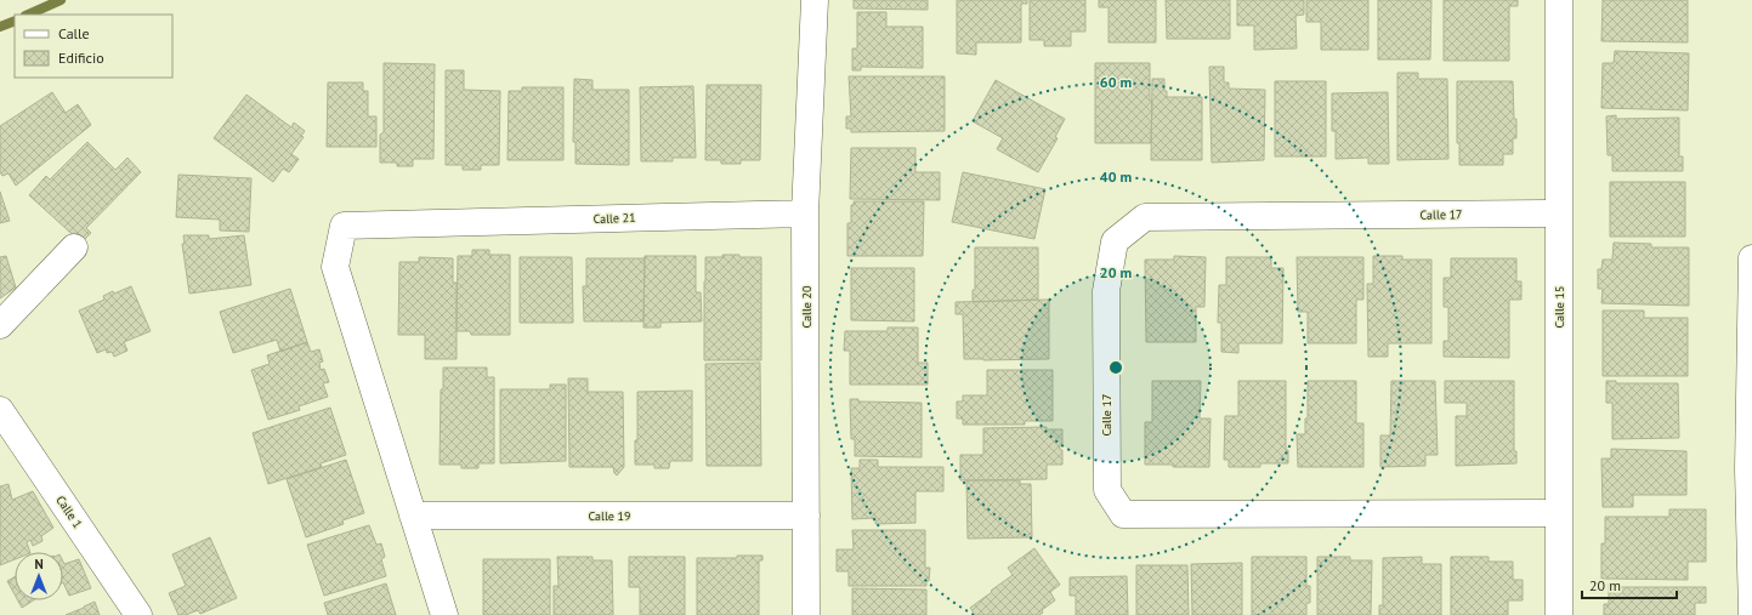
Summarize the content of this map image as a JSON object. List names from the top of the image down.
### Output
{
  "streets": {
    "street": [
      "Calle 17",
      "Calle 21",
      "Calle 20",
      "Calle 15",
      "Calle 1",
      "Calle 19"
    ]
  },
  "crossings": [
    ["Calle 17", "Calle 15"],
    ["Calle 21", "Calle 20"],
    ["Calle 21", "Calle 19"],
    ["Calle 20", "Calle 19"]
  ],
  "legend": ["Calle", "Edificio"],
  "scale_bar": "20 m",
  "north": "top",
  "rings": ["60 m", "40 m", "20 m"]
}
